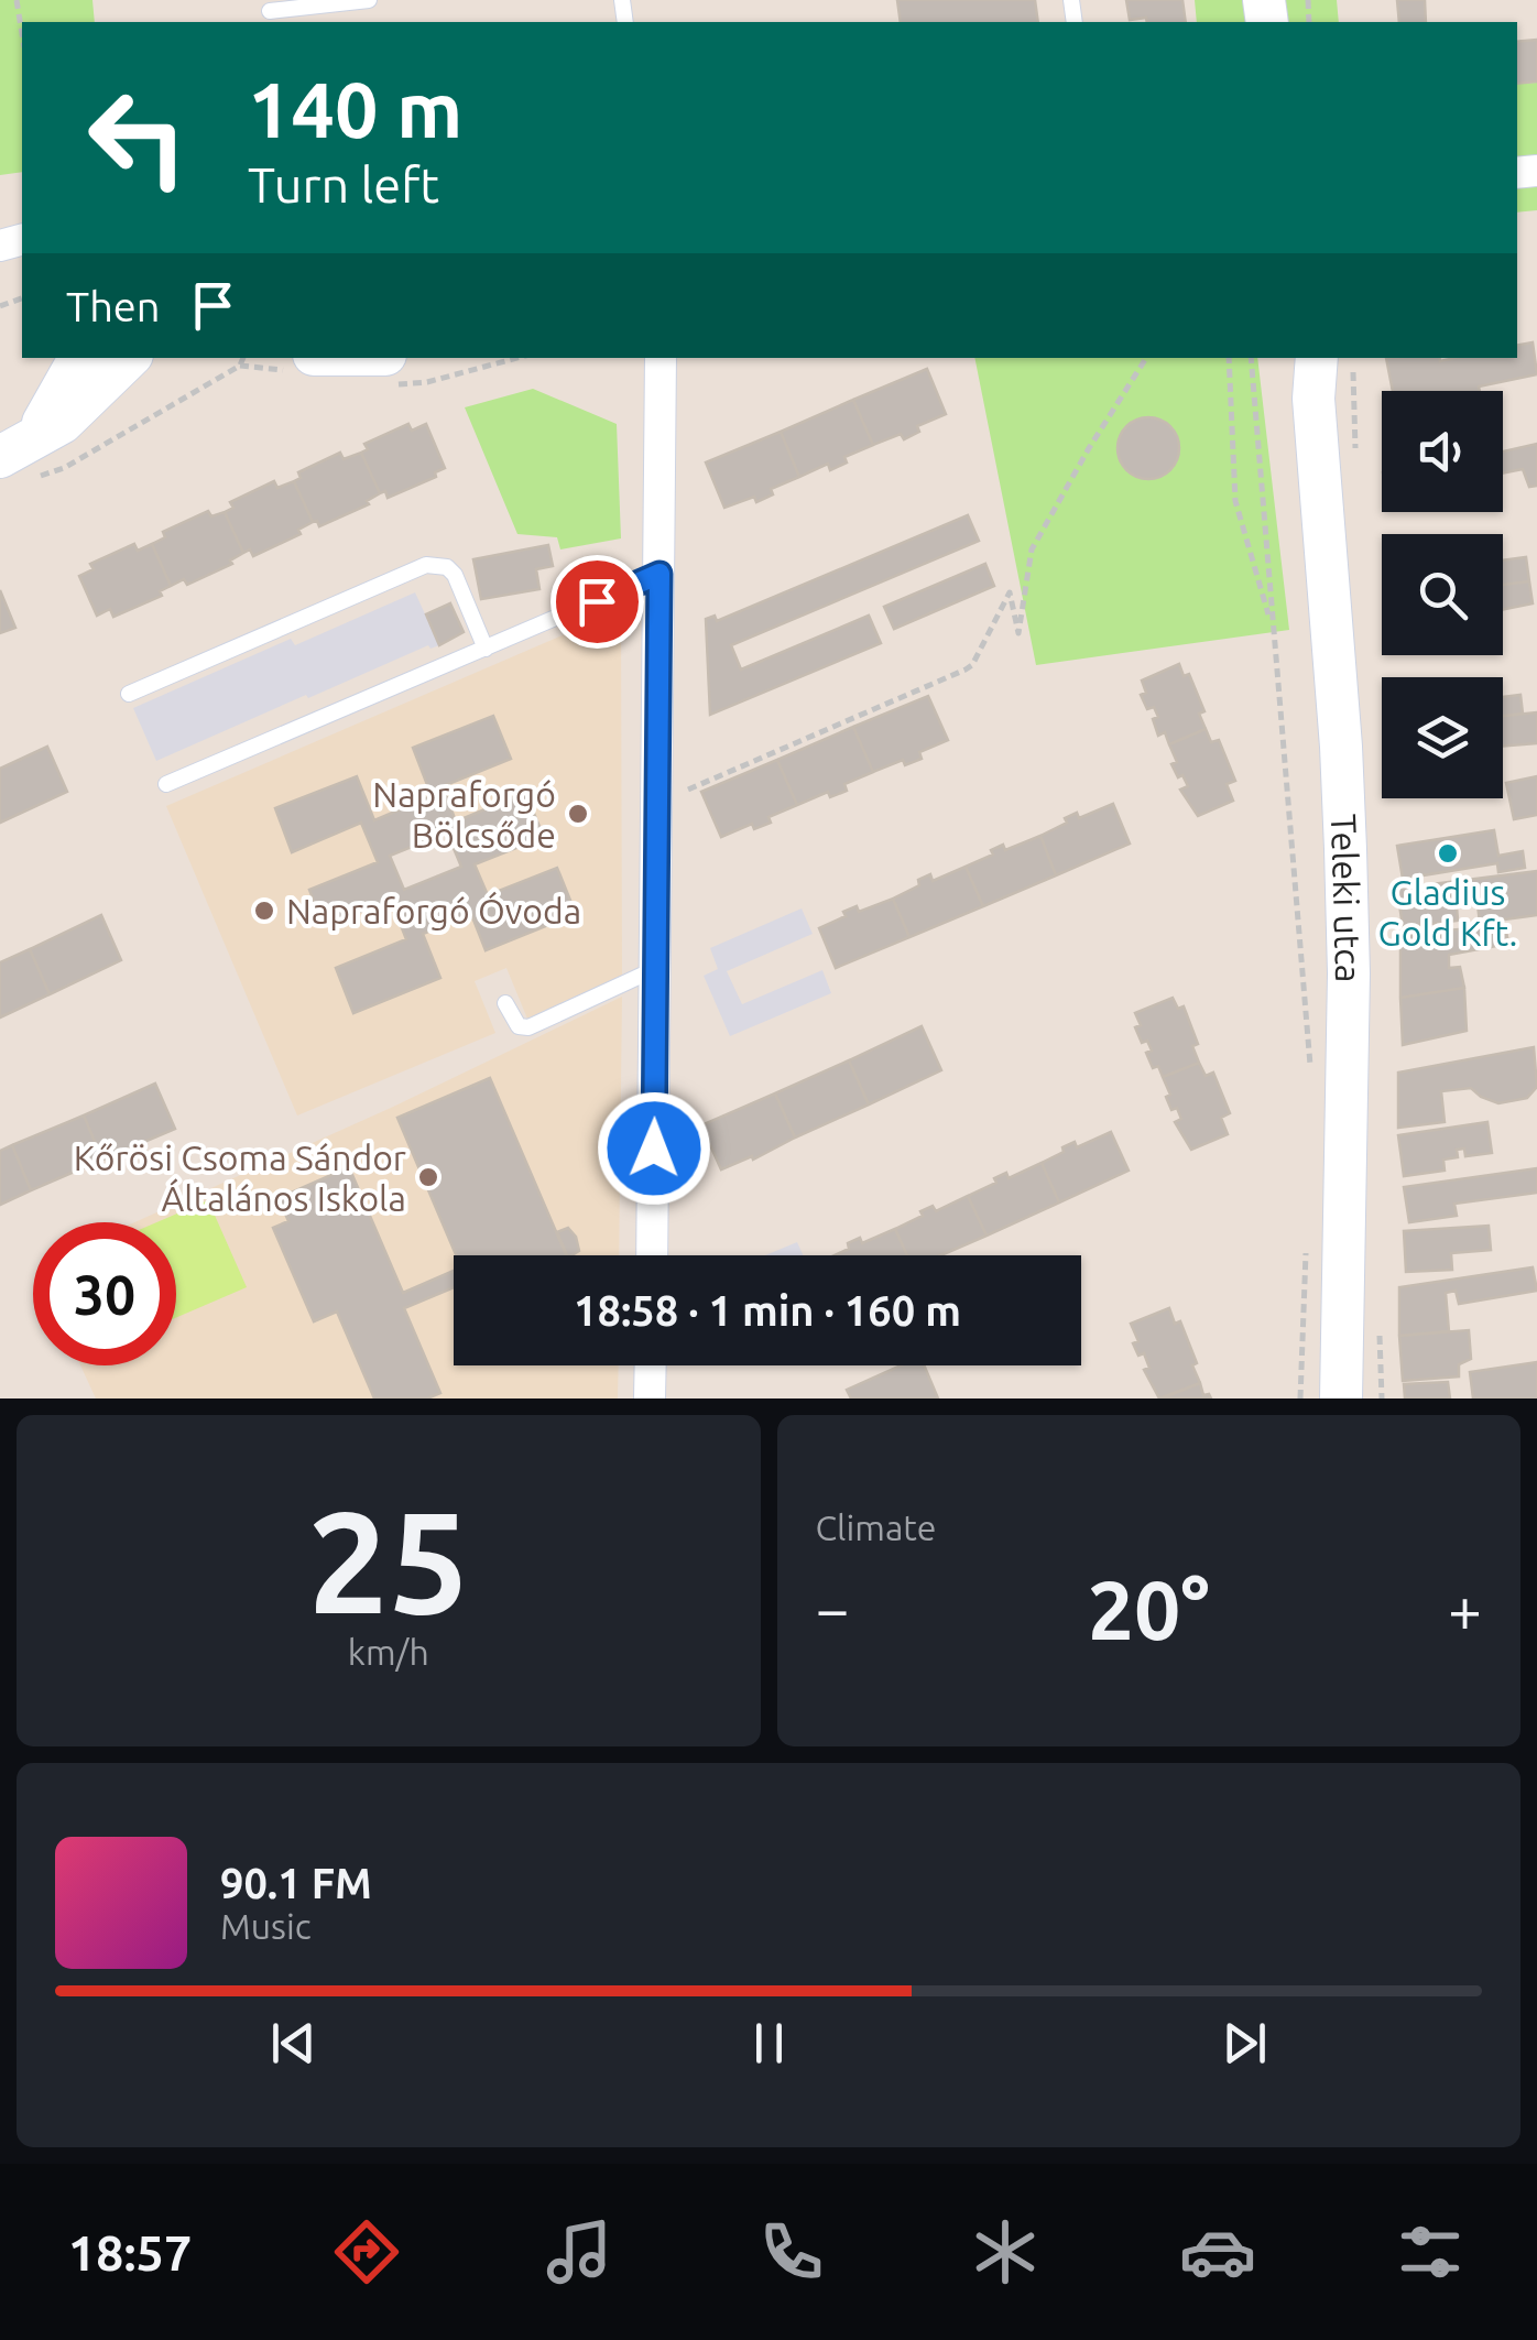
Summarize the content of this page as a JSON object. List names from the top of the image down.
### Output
{
  "streets": {
    "street": ["Teleki utca"]
  },
  "places": [
    "Napraforgó Bölcsőde",
    "Gladius Gold Kft.",
    "Napraforgó Óvoda",
    "Kőrösi Csoma Sándor Általános Iskola"
  ],
  "page": {
    "turn": ["140 m", "Turn left"],
    "then": "Then",
    "limit": "30",
    "trip": "18:58 · 1 min · 160 m",
    "tile": [
      ["25", "km/h"],
      "Climate"
    ],
    "heat": ["−", "20°", "+"],
    "song": ["90.1 FM", "Music"],
    "tabs": "18:57"
  }
}
